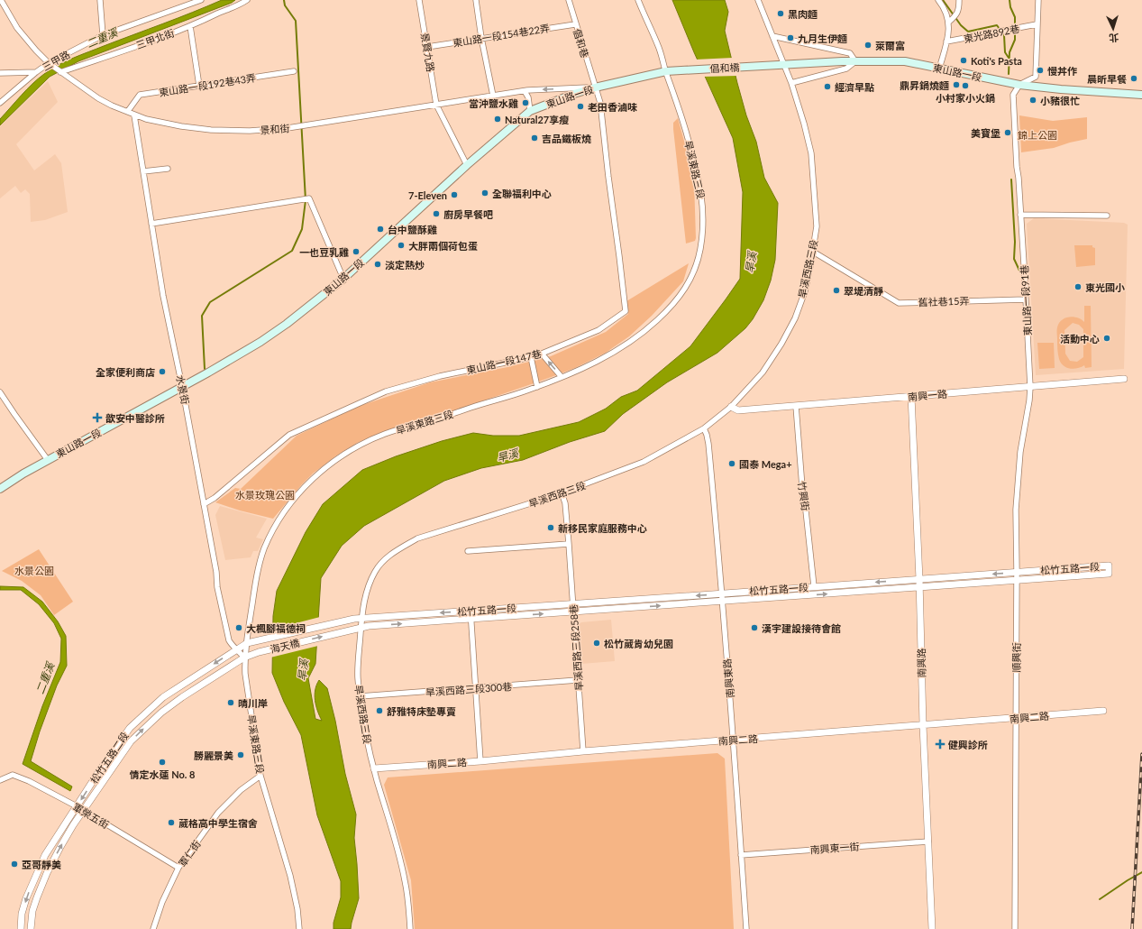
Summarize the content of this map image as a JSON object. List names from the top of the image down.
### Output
{
  "streets": {
    "main road": ["倡和橋", "東山路一段"],
    "street": [
      "東光路892巷",
      "東山路一段154巷22弄",
      "三甲北街",
      "倡和巷",
      "景賢九路",
      "三甲路",
      "東山路一段192巷43弄",
      "景和街",
      "旱溪東路三段",
      "旱溪西路三段",
      "東山路一段91巷",
      "舊社巷15弄",
      "東山路一段147巷",
      "水景街",
      "南興一路",
      "竹興街",
      "松竹五路一段",
      "海天橋",
      "旱溪西路三段258巷",
      "順興街",
      "南興路",
      "南興東路",
      "旱溪西路三段300巷",
      "南興二路",
      "松竹五路二段",
      "軍榮五街",
      "南興東一街",
      "軍仁街"
    ]
  },
  "crossings": [
    ["東山路一段154巷22弄", "倡和巷"],
    ["東山路一段154巷22弄", "景賢九路"],
    ["三甲北街", "景和街"],
    ["倡和巷", "東山路一段"],
    ["倡和巷", "景和街"],
    ["倡和巷", "東山路一段147巷"],
    ["景賢九路", "東山路一段"],
    ["景賢九路", "景和街"],
    ["三甲路", "景和街"],
    ["倡和橋", "東山路一段"],
    ["東山路一段", "景和街"],
    ["東山路一段", "旱溪東路三段"],
    ["東山路一段", "旱溪西路三段"],
    ["東山路一段", "東山路一段91巷"],
    ["東山路一段", "東山路一段147巷"],
    ["東山路一段", "水景街"],
    ["東山路一段192巷43弄", "景和街"],
    ["景和街", "東山路一段147巷"],
    ["景和街", "水景街"],
    ["旱溪東路三段", "水景街"],
    ["旱溪東路三段", "松竹五路二段"],
    ["旱溪東路三段", "軍仁街"],
    ["旱溪西路三段", "舊社巷15弄"],
    ["旱溪西路三段", "南興一路"],
    ["旱溪西路三段", "松竹五路一段"],
    ["旱溪西路三段", "旱溪西路三段258巷"],
    ["旱溪西路三段", "南興東路"],
    ["旱溪西路三段", "旱溪西路三段300巷"],
    ["旱溪西路三段", "南興二路"],
    ["東山路一段91巷", "舊社巷15弄"],
    ["東山路一段91巷", "南興一路"],
    ["東山路一段91巷", "順興街"],
    ["東山路一段147巷", "水景街"],
    ["水景街", "松竹五路二段"],
    ["南興一路", "竹興街"],
    ["南興一路", "順興街"],
    ["南興一路", "南興路"],
    ["竹興街", "松竹五路一段"],
    ["松竹五路一段", "海天橋"],
    ["松竹五路一段", "旱溪西路三段258巷"],
    ["松竹五路一段", "順興街"],
    ["松竹五路一段", "南興路"],
    ["松竹五路一段", "南興東路"],
    ["海天橋", "松竹五路二段"],
    ["旱溪西路三段258巷", "旱溪西路三段300巷"],
    ["旱溪西路三段258巷", "南興二路"],
    ["順興街", "南興二路"],
    ["南興路", "南興二路"],
    ["南興路", "南興東一街"],
    ["南興東路", "南興二路"],
    ["南興東路", "南興東一街"],
    ["松竹五路二段", "軍榮五街"],
    ["軍榮五街", "軍仁街"]
  ],
  "water": ["二重溪", "旱溪"],
  "parks": ["錦上公園", "水景玫瑰公園", "水景公園"],
  "places": {
    "other": [
      "黑肉麵",
      "九月生伊麵",
      "萊爾富",
      "Koti's Pasta",
      "慢丼作",
      "晨昕早餐",
      "鼎昇鍋燒麵",
      "小村家小火鍋",
      "經濟早點",
      "小豬很忙",
      "當沖鹽水雞",
      "老田香滷味",
      "Natural27享瘦",
      "美寶堡",
      "吉品鐵板燒",
      "全聯福利中心",
      "7-Eleven",
      "廚房早餐吧",
      "台中鹽酥雞",
      "大胖兩個荷包蛋",
      "一也豆乳雞",
      "淡定熱炒",
      "東光國小",
      "翠堤清靜",
      "活動中心",
      "全家便利商店",
      "國泰 Mega+",
      "新移民家庭服務中心",
      "大楓腳福德祠",
      "漢宇建設接待會館",
      "松竹葳肯幼兒園",
      "晴川岸",
      "舒雅特床墊專賣",
      "勝麗景美",
      "情定水蓮 No. 8",
      "葳格高中學生宿舍",
      "亞哥靜美"
    ],
    "health": ["歆安中醫診所", "健興診所"]
  },
  "north": "bottom"
}
